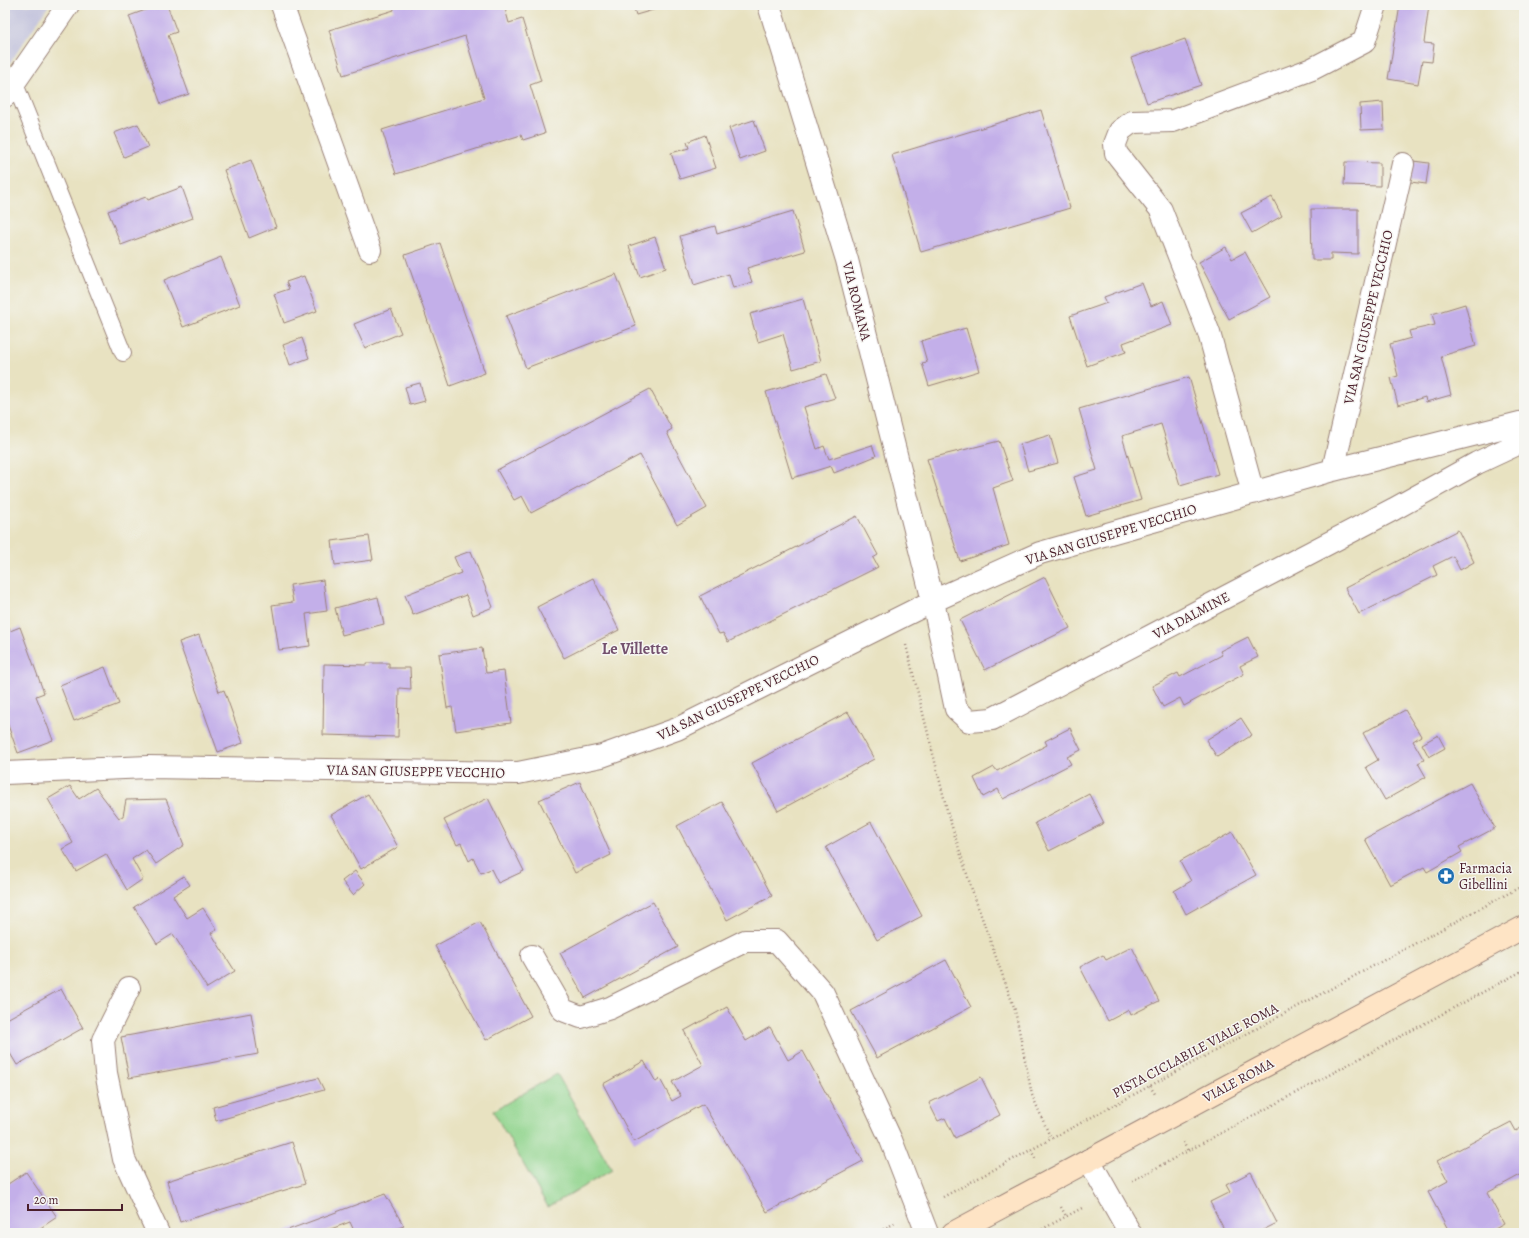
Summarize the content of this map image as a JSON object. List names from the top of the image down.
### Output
{
  "streets": {
    "main road": ["VIALE ROMA"],
    "street": ["VIA ROMANA", "VIA SAN GIUSEPPE VECCHIO", "VIA DALMINE"],
    "path": ["PISTA CICLABILE VIALE ROMA"]
  },
  "crossings": [
    ["VIA ROMANA", "VIA SAN GIUSEPPE VECCHIO"],
    ["VIA ROMANA", "VIA DALMINE"],
    ["VIA SAN GIUSEPPE VECCHIO", "VIA DALMINE"]
  ],
  "districts": ["Le Villette"],
  "places": {
    "pharmacy": ["Farmacia Gibellini"]
  },
  "scale_bar": "20 m"
}
